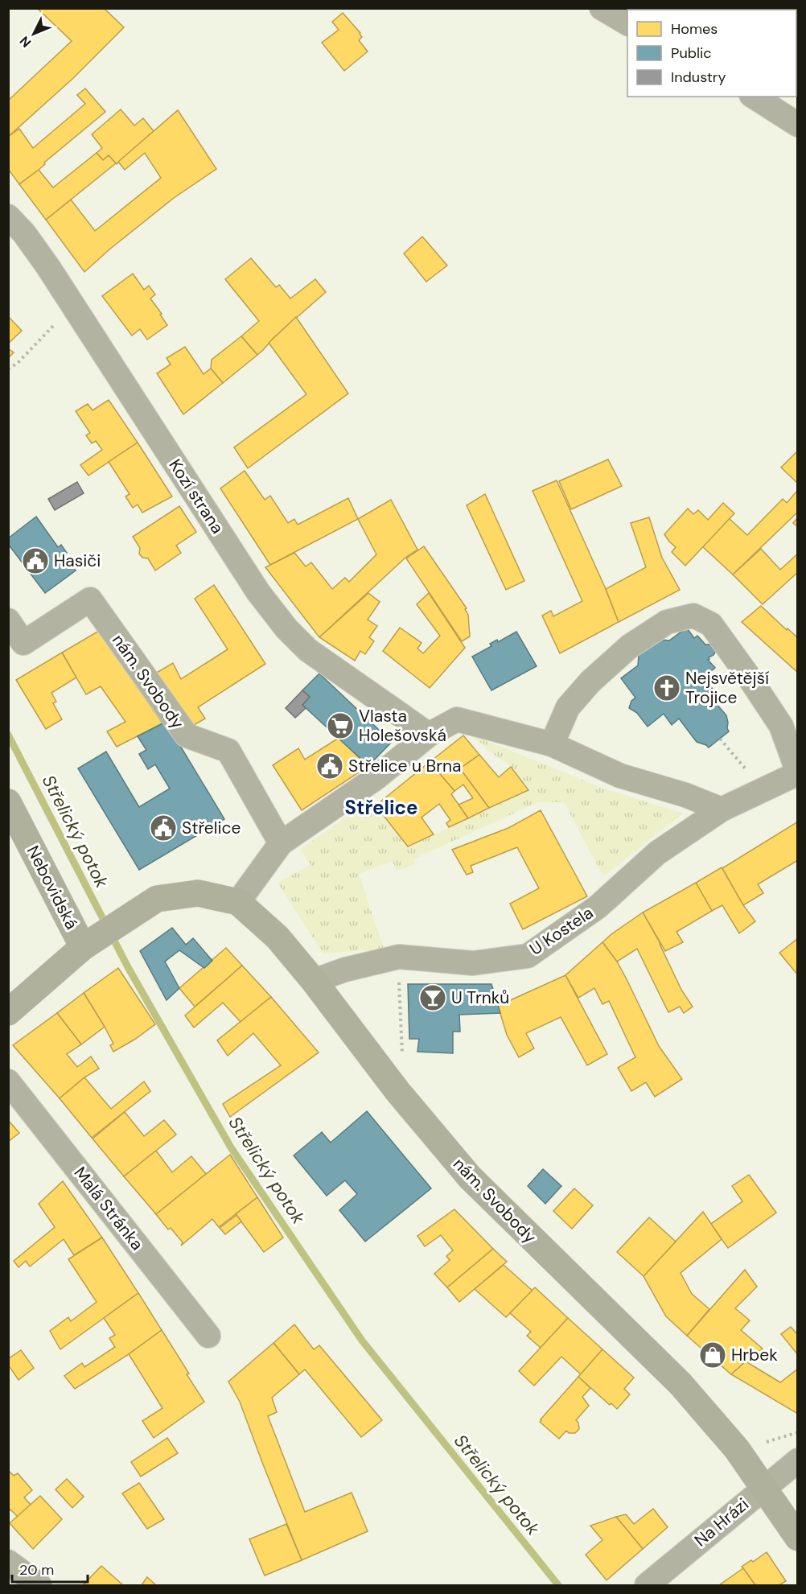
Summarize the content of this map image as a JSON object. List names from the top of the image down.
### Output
{
  "streets": {
    "street": [
      "Kozí strana",
      "nám. Svobody",
      "Nebovidská",
      "U Kostela",
      "Malá Stránka",
      "Na Hrázi"
    ]
  },
  "crossings": [
    ["nám. Svobody", "Nebovidská"],
    ["nám. Svobody", "U Kostela"],
    ["nám. Svobody", "Na Hrázi"]
  ],
  "districts": ["Střelice"],
  "water": ["Střelický potok"],
  "places": {
    "public building": ["Hasiči", "Střelice u Brna", "Střelice"],
    "church": ["Nejsvětější Trojice"],
    "supermarket": ["Vlasta Holešovská"],
    "bar": ["U Trnků"],
    "shop": ["Hrbek"]
  },
  "legend": ["Homes", "Public", "Industry"],
  "scale_bar": "20 m",
  "north": "bottom left"
}
